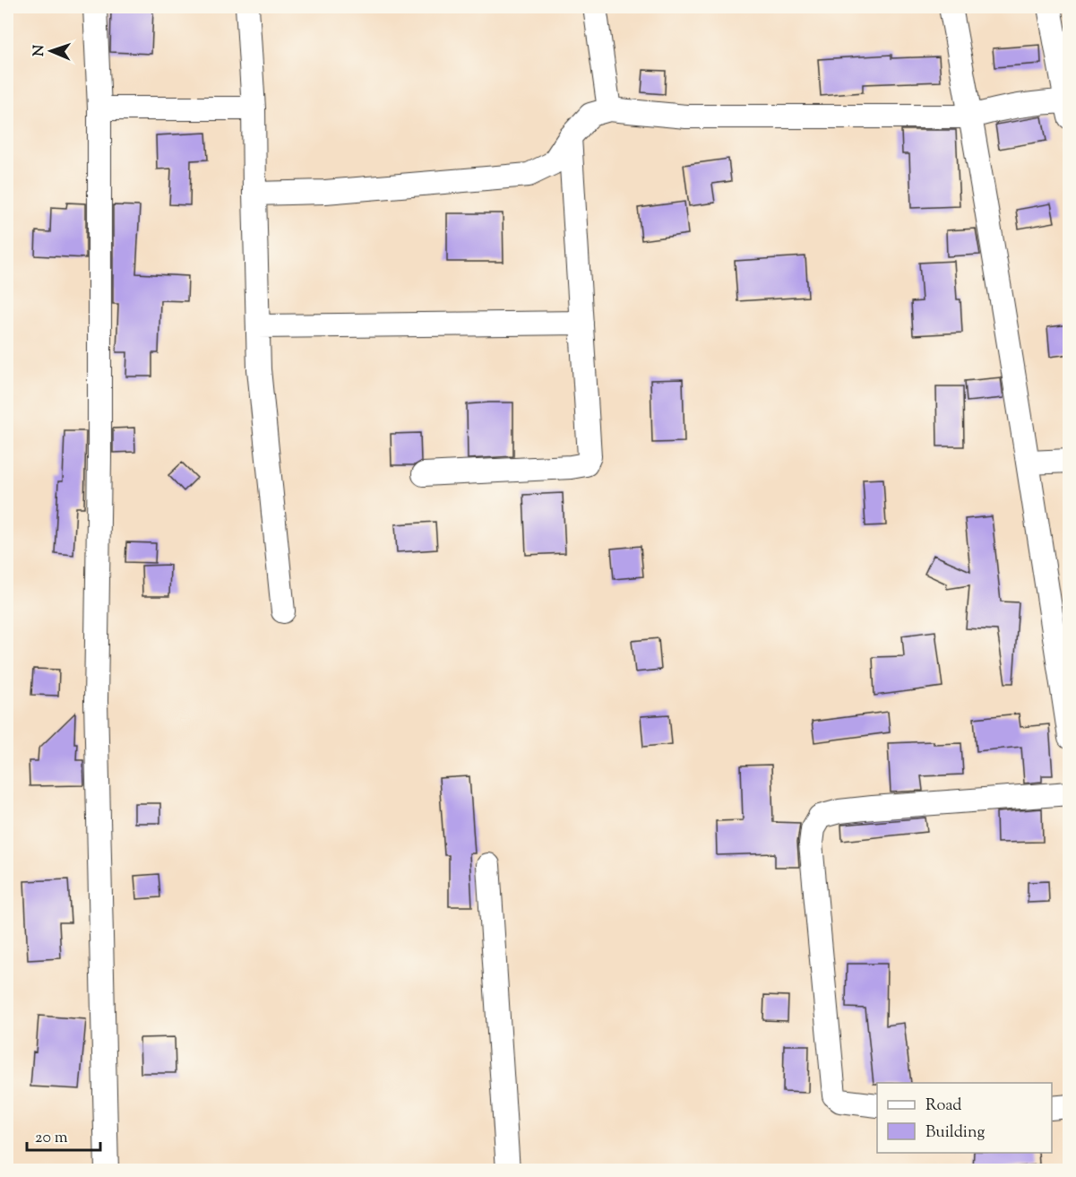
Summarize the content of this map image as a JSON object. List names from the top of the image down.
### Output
{
  "legend": ["Road", "Building"],
  "scale_bar": "20 m",
  "north": "left"
}
